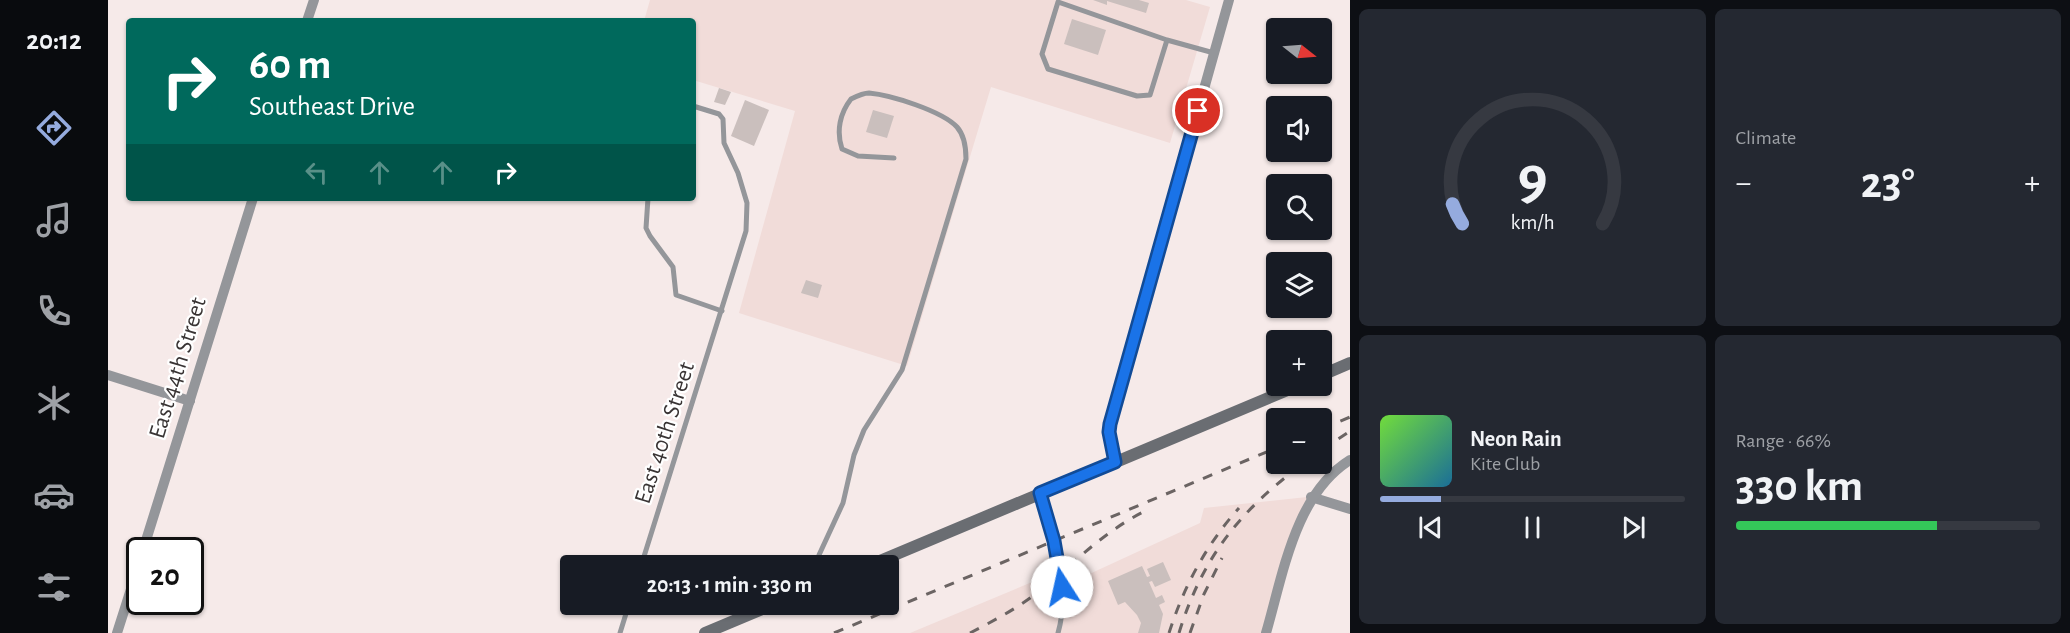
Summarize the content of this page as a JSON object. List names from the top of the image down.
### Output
{
  "streets": {
    "street": ["East 44th Street"],
    "lane": ["East 40th Street"]
  },
  "north": "right",
  "page": {
    "tabs": "20:12",
    "tile": [
      "Climate",
      ["Range · 66%", "330 km"]
    ],
    "map_buttons": ["+", "−"],
    "turn": ["60 m", "Southeast Drive"],
    "heat": ["−", "23°", "+"],
    "song": ["Neon Rain", "Kite Club"],
    "limit": "20",
    "trip": "20:13 · 1 min · 330 m",
    "gauge": ["9", "km/h"]
  }
}
